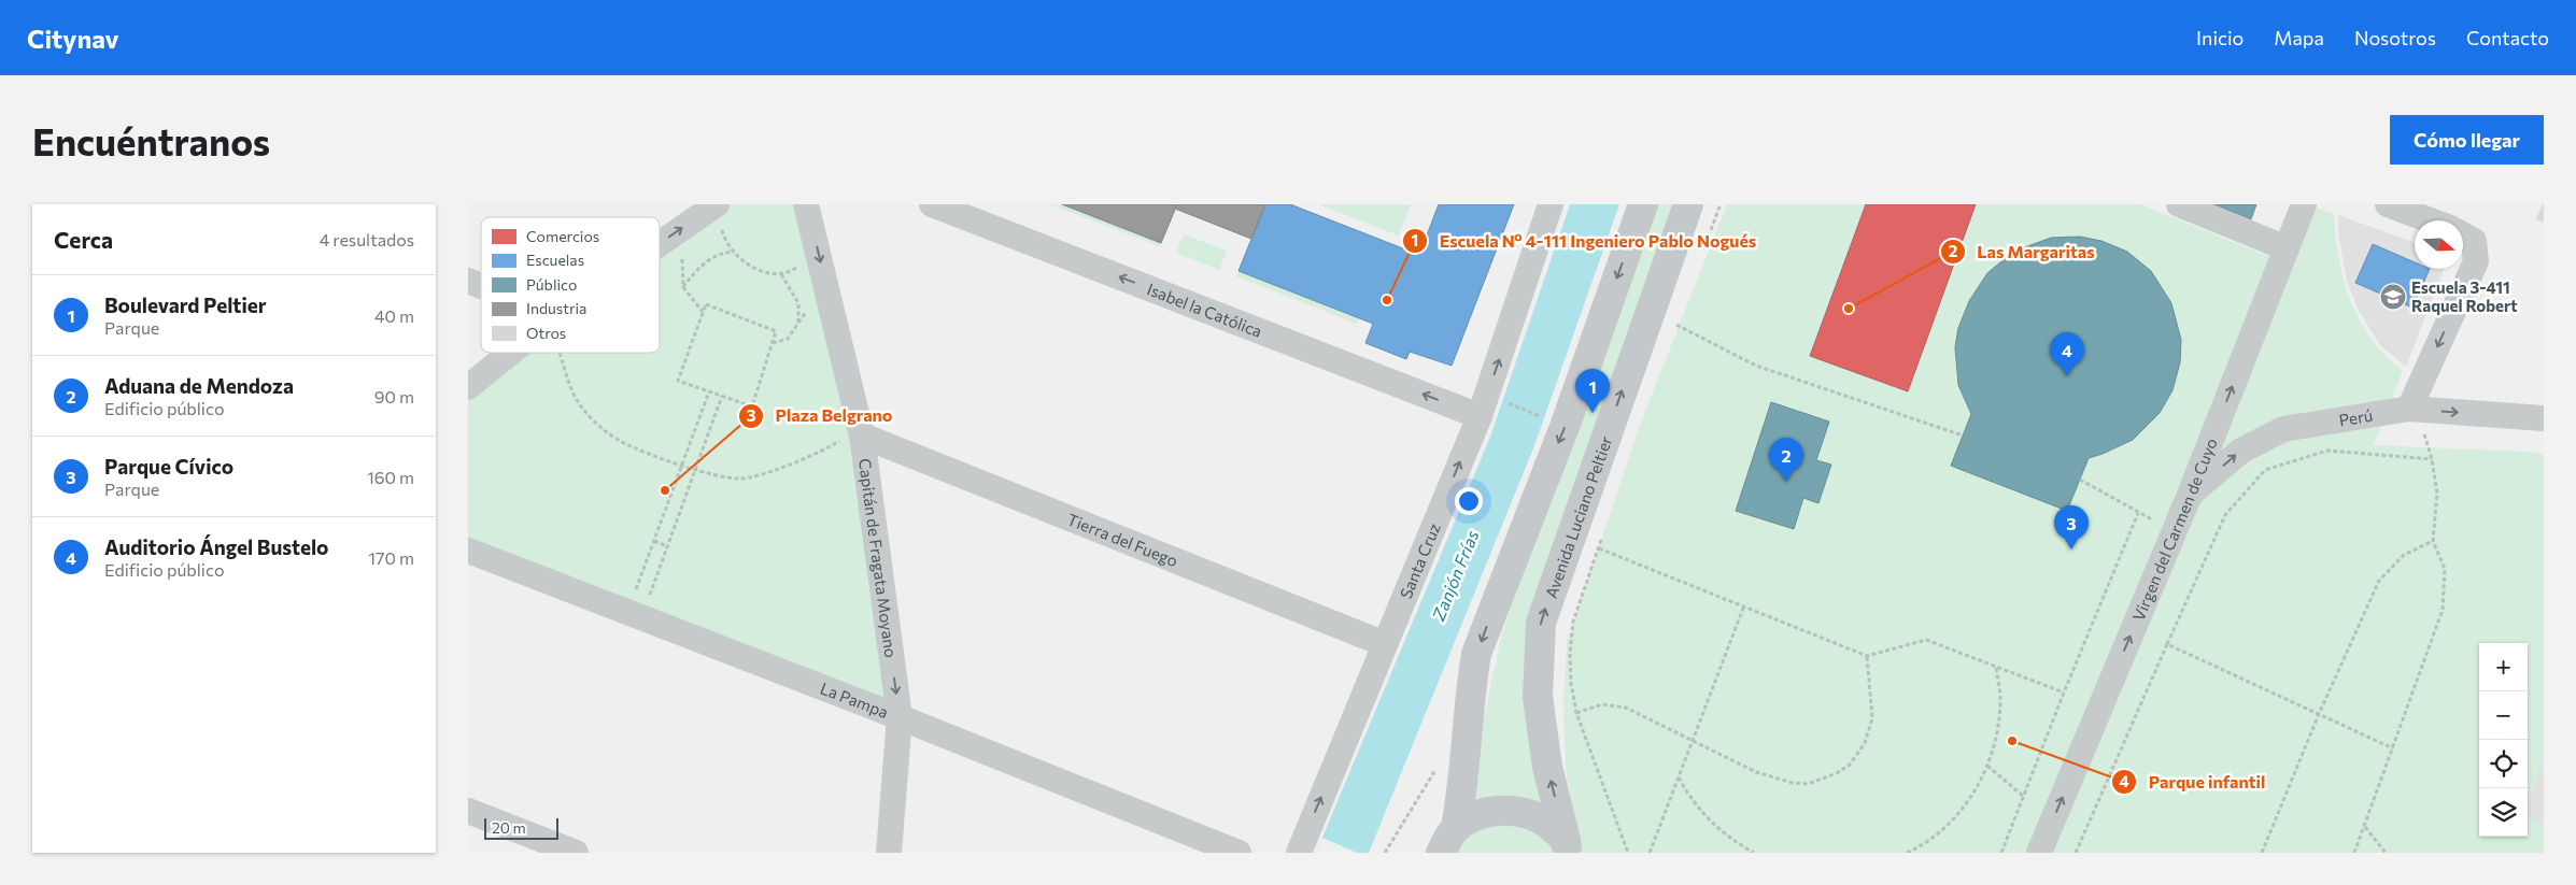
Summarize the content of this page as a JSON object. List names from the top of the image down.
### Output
{
  "streets": {
    "main road": ["Avenida Luciano Peltier"],
    "street": [
      "Isabel la Católica",
      "Perú",
      "Virgen del Carmen de Cuyo",
      "Tierra del Fuego",
      "Capitán de Fragata Moyano",
      "Santa Cruz",
      "La Pampa"
    ]
  },
  "crossings": [
    ["Isabel la Católica", "Santa Cruz"],
    ["Perú", "Virgen del Carmen de Cuyo"],
    ["Tierra del Fuego", "Capitán de Fragata Moyano"],
    ["Tierra del Fuego", "Santa Cruz"],
    ["Capitán de Fragata Moyano", "La Pampa"]
  ],
  "one_way": [
    "Isabel la Católica",
    "Perú",
    "Virgen del Carmen de Cuyo",
    "Capitán de Fragata Moyano",
    "Santa Cruz"
  ],
  "water": ["Zanjón Frías"],
  "places": {
    "school or university": ["Escuela 3-411 Raquel Robert"],
    "other": [
      "Escuela Nº 4-111 Ingeniero Pablo Nogués",
      "Las Margaritas",
      "Plaza Belgrano",
      "Parque infantil"
    ]
  },
  "legend": [
    "Comercios",
    "Escuelas",
    "Público",
    "Industria",
    "Otros"
  ],
  "scale_bar": "20 m",
  "north": "right",
  "page": {
    "header": "Citynav",
    "nav": [
      "Inicio",
      "Mapa",
      "Nosotros",
      "Contacto"
    ],
    "buttons": "Cómo llegar",
    "title": "Encuéntranos",
    "heading": ["Cerca", "4 resultados"],
    "list": [
      {
        "mark": "1",
        "name": "Boulevard Peltier",
        "note": "Parque",
        "value": "40 m"
      },
      {
        "mark": "2",
        "name": "Aduana de Mendoza",
        "note": "Edificio público",
        "value": "90 m"
      },
      {
        "mark": "3",
        "name": "Parque Cívico",
        "note": "Parque",
        "value": "160 m"
      },
      {
        "mark": "4",
        "name": "Auditorio Ángel Bustelo",
        "note": "Edificio público",
        "value": "170 m"
      }
    ],
    "pins": [
      "4",
      "1",
      "2",
      "3"
    ],
    "map_buttons": ["+", "−"],
    "scale": "20 m"
  }
}
